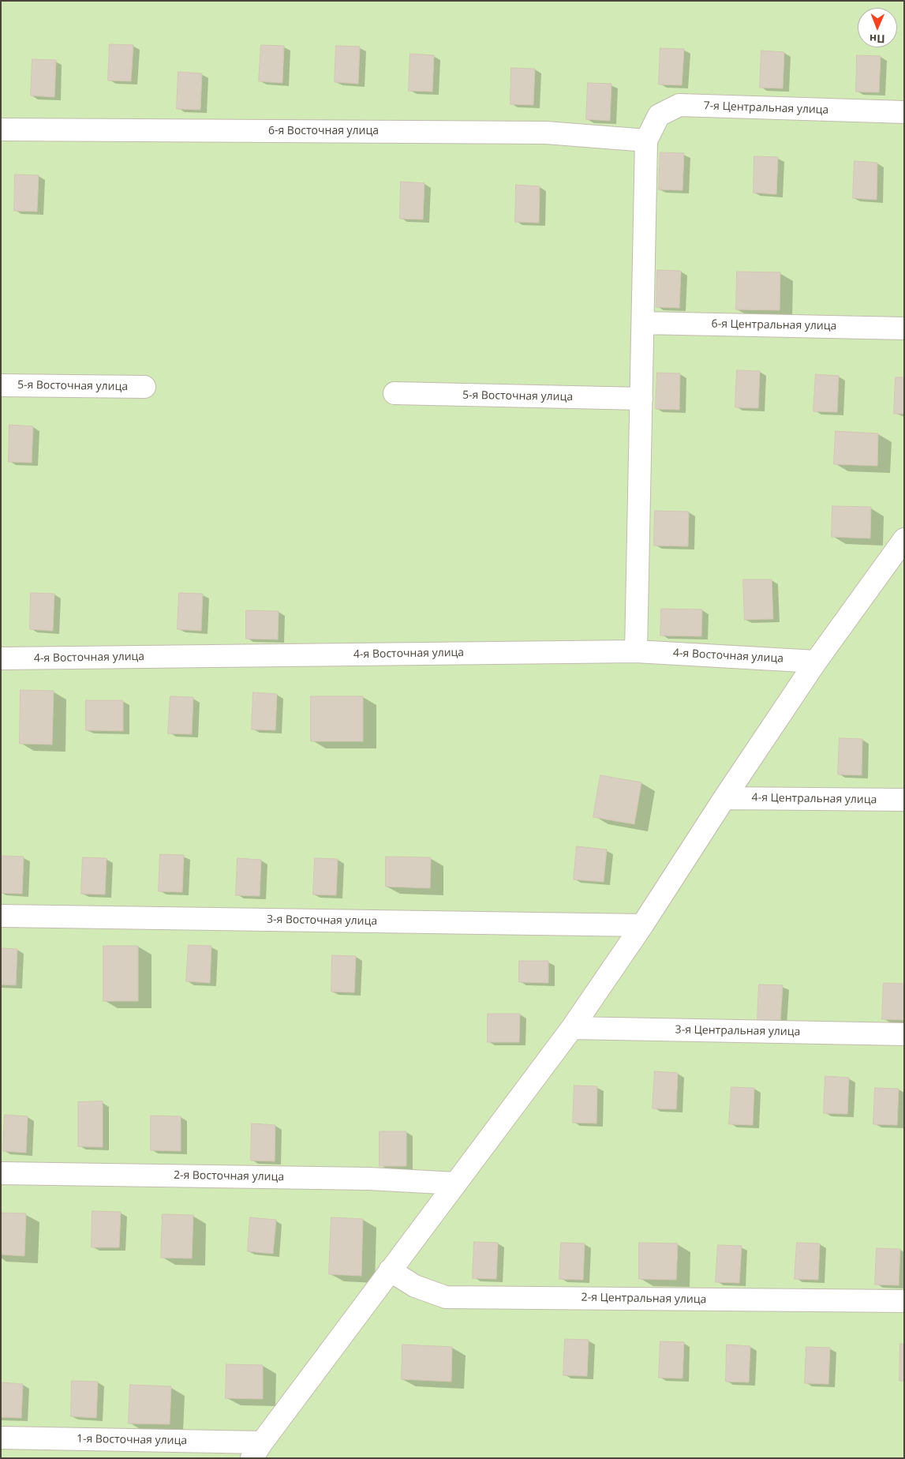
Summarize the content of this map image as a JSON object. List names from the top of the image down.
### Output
{
  "streets": {
    "street": [
      "7-я Центральная улица",
      "6-я Восточная улица",
      "6-я Центральная улица",
      "5-я Восточная улица",
      "4-я Восточная улица",
      "4-я Центральная улица",
      "3-я Восточная улица",
      "3-я Центральная улица",
      "2-я Восточная улица",
      "2-я Центральная улица",
      "1-я Восточная улица"
    ]
  },
  "crossings": [
    ["7-я Центральная улица", "6-я Восточная улица"]
  ],
  "north": "bottom"
}
